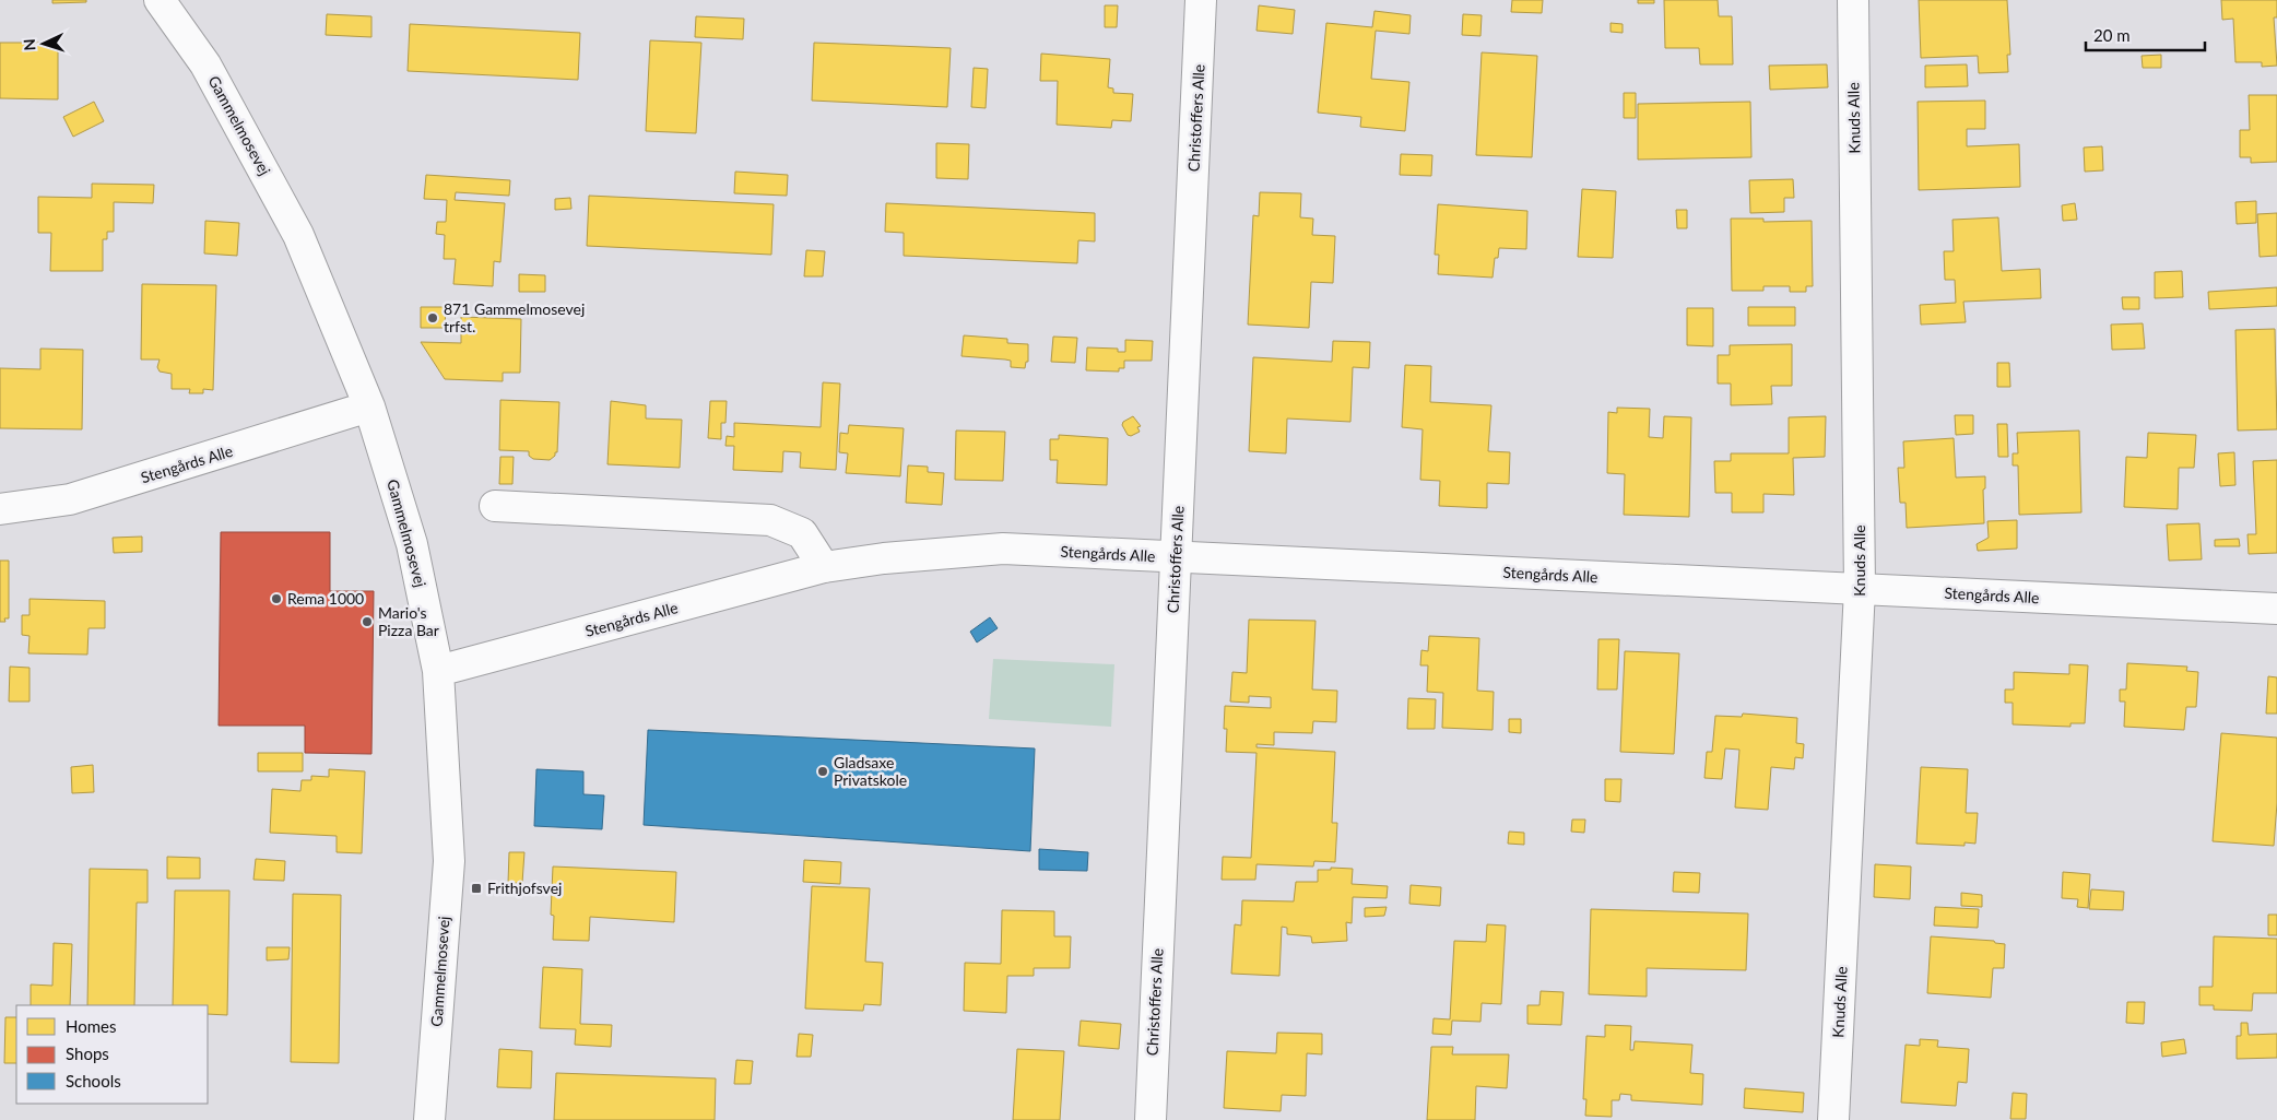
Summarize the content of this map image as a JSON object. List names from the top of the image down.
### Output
{
  "streets": {
    "street": [
      "Christoffers Alle",
      "Knuds Alle",
      "Gammelmosevej",
      "Stengårds Alle"
    ]
  },
  "crossings": [
    ["Christoffers Alle", "Stengårds Alle"],
    ["Knuds Alle", "Stengårds Alle"],
    ["Gammelmosevej", "Stengårds Alle"]
  ],
  "places": {
    "other": [
      "871 Gammelmosevej trfst.",
      "Rema 1000",
      "Mario's Pizza Bar",
      "Gladsaxe Privatskole"
    ],
    "transit": ["Frithjofsvej"]
  },
  "legend": ["Homes", "Shops", "Schools"],
  "scale_bar": "20 m",
  "north": "left"
}
